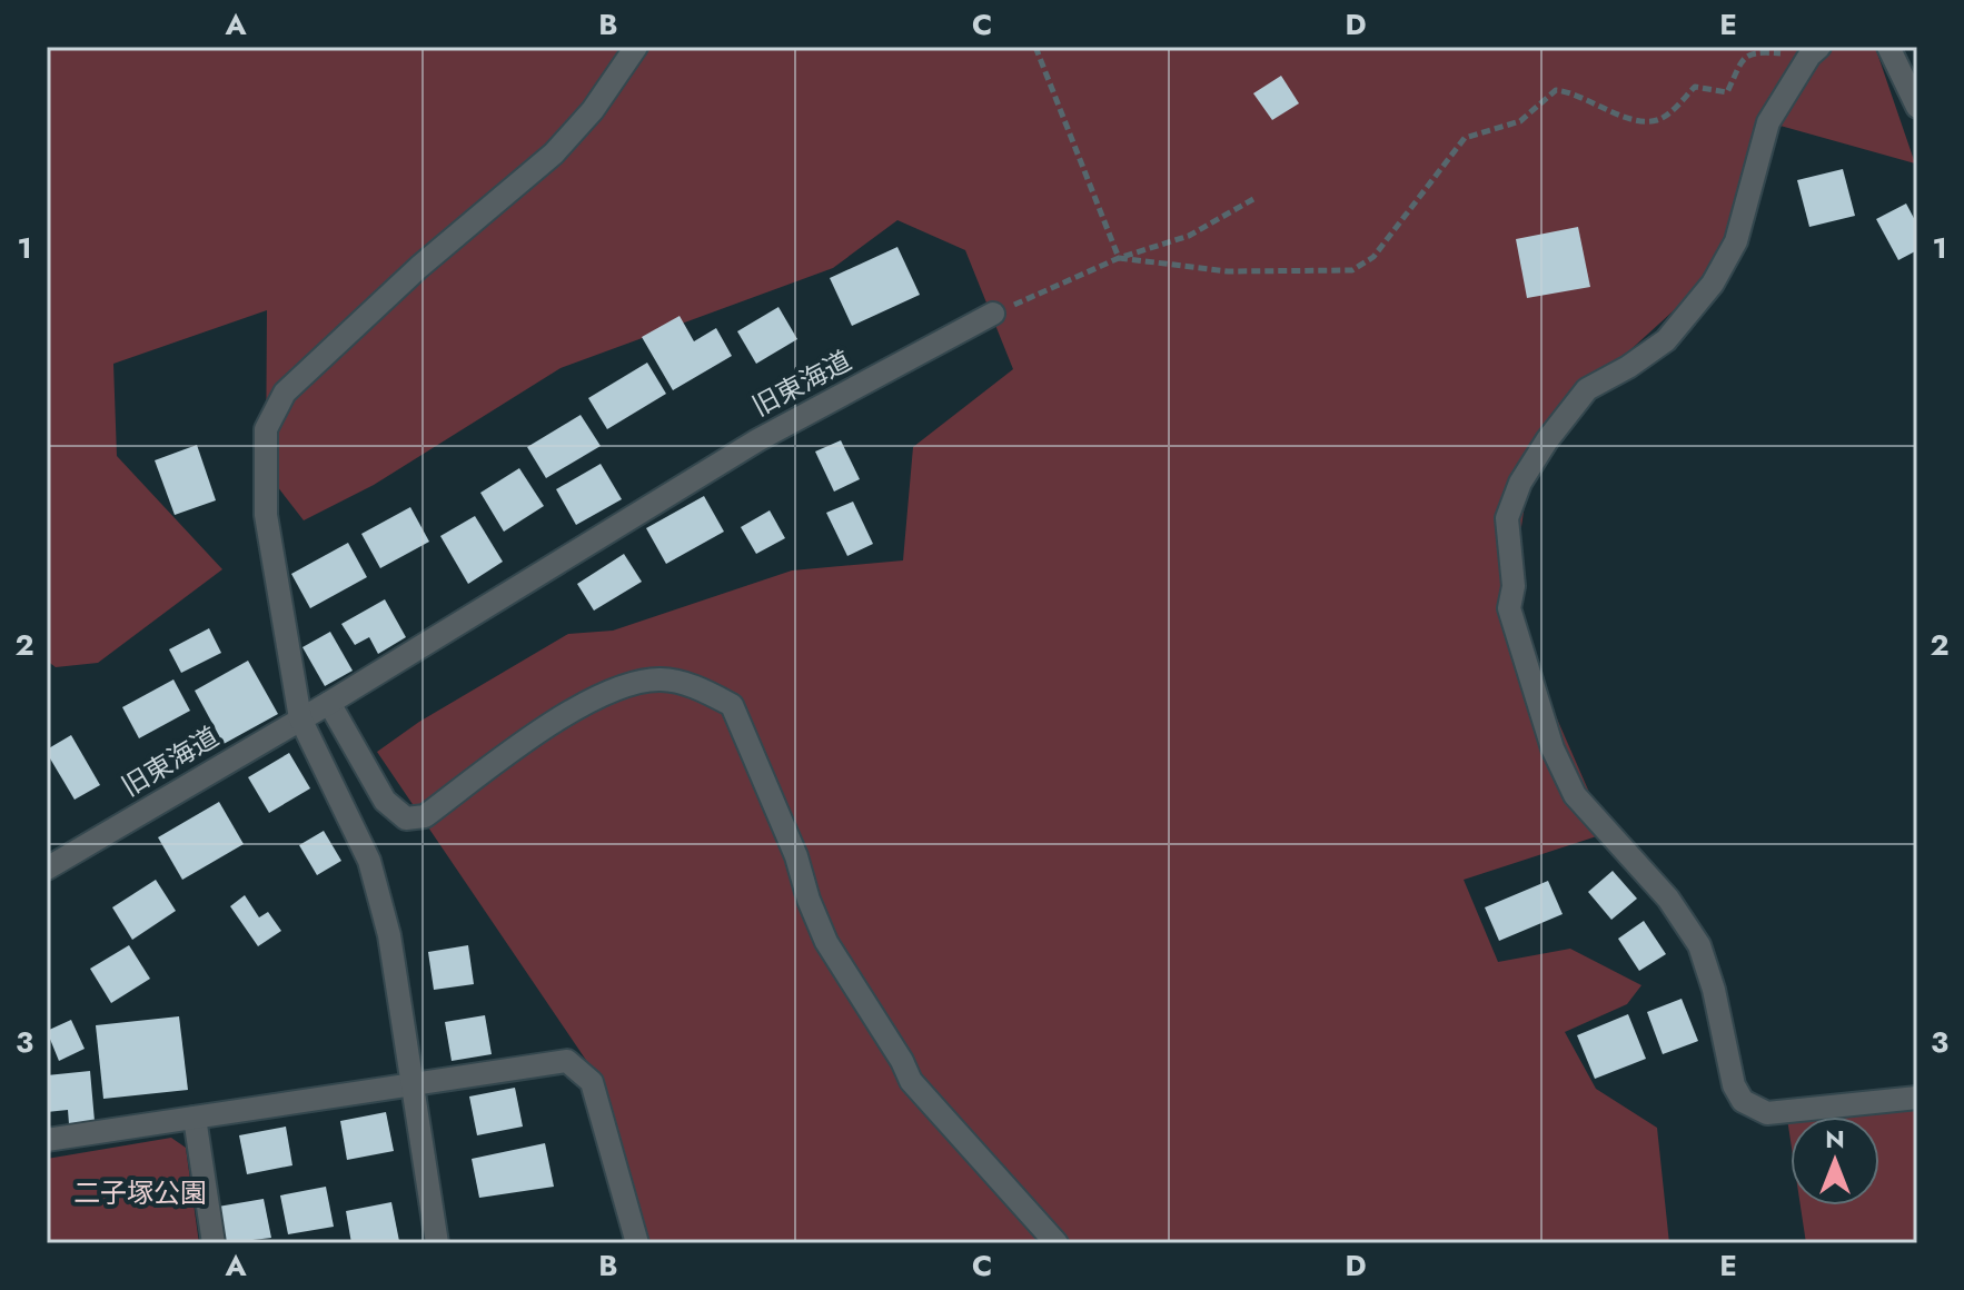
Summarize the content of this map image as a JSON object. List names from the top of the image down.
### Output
{
  "streets": {
    "street": ["旧東海道"]
  },
  "parks": ["二子塚公園"],
  "north": "top",
  "grid": {
    "columns": [
      "A",
      "B",
      "C",
      "D",
      "E"
    ],
    "rows": ["1", "2", "3"]
  }
}
